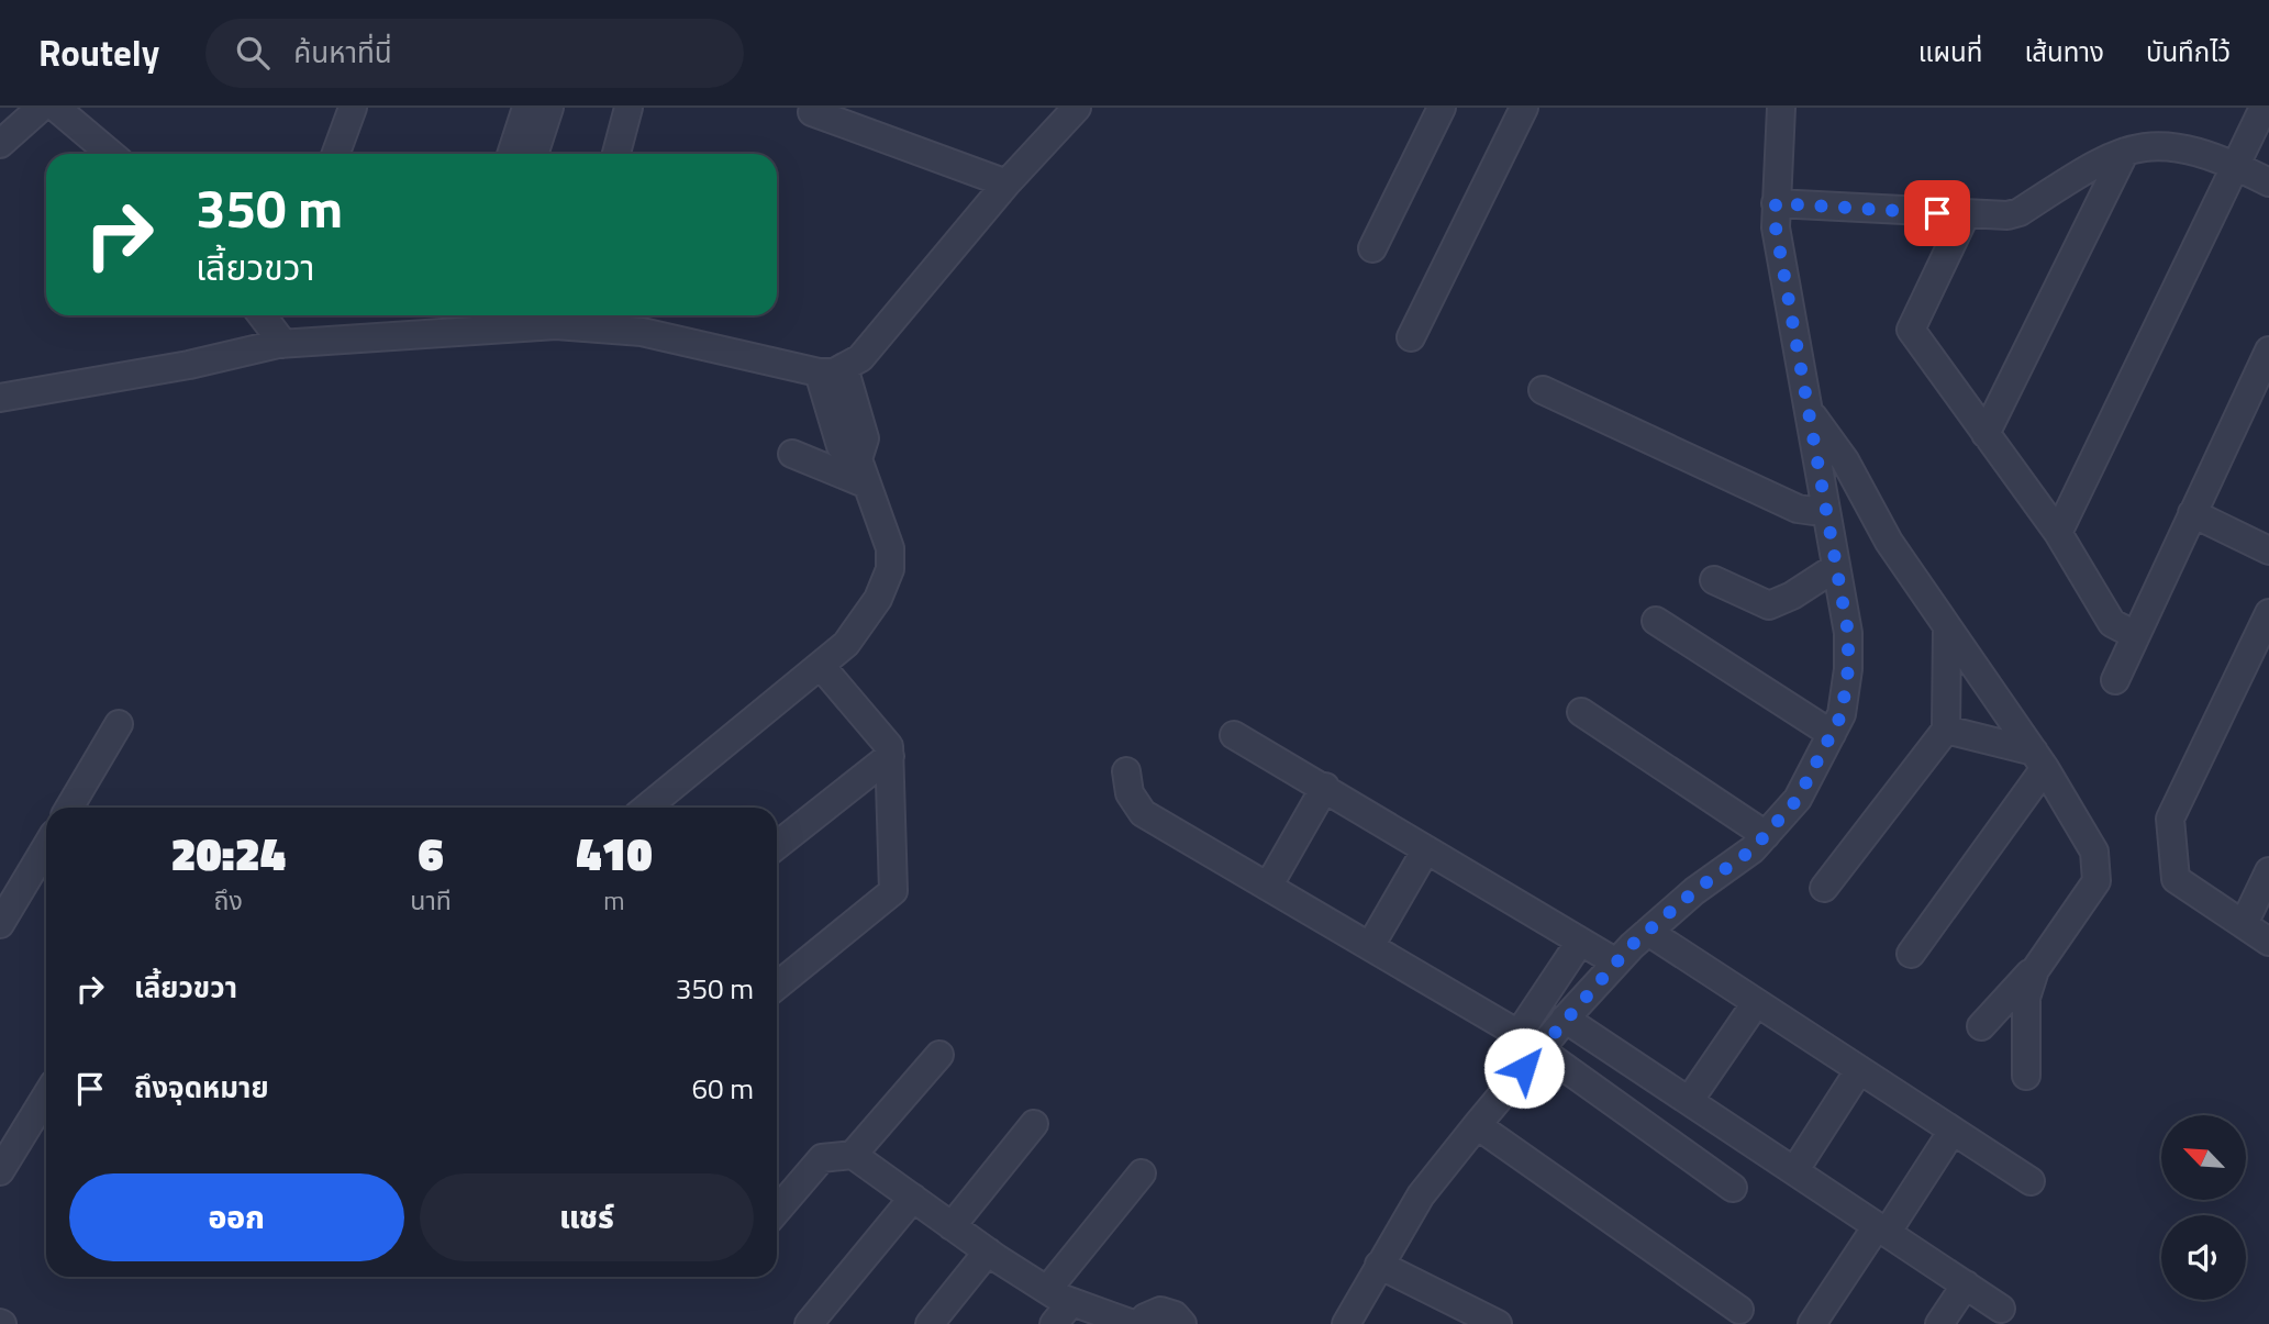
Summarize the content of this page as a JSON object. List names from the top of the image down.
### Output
{
  "north": "top left",
  "page": {
    "header": "Routely",
    "search": "ค้นหาที่นี่",
    "nav": ["แผนที่", "เส้นทาง", "บันทึกไว้"],
    "turn": ["350 m", "เลี้ยวขวา"],
    "eta": [
      "20:24",
      "ถึง",
      "6",
      "นาที",
      "410",
      "m"
    ],
    "list": [
      {
        "name": "เลี้ยวขวา",
        "value": "350 m"
      },
      {
        "name": "ถึงจุดหมาย",
        "value": "60 m"
      }
    ],
    "buttons": ["ออก", "แชร์"]
  }
}
